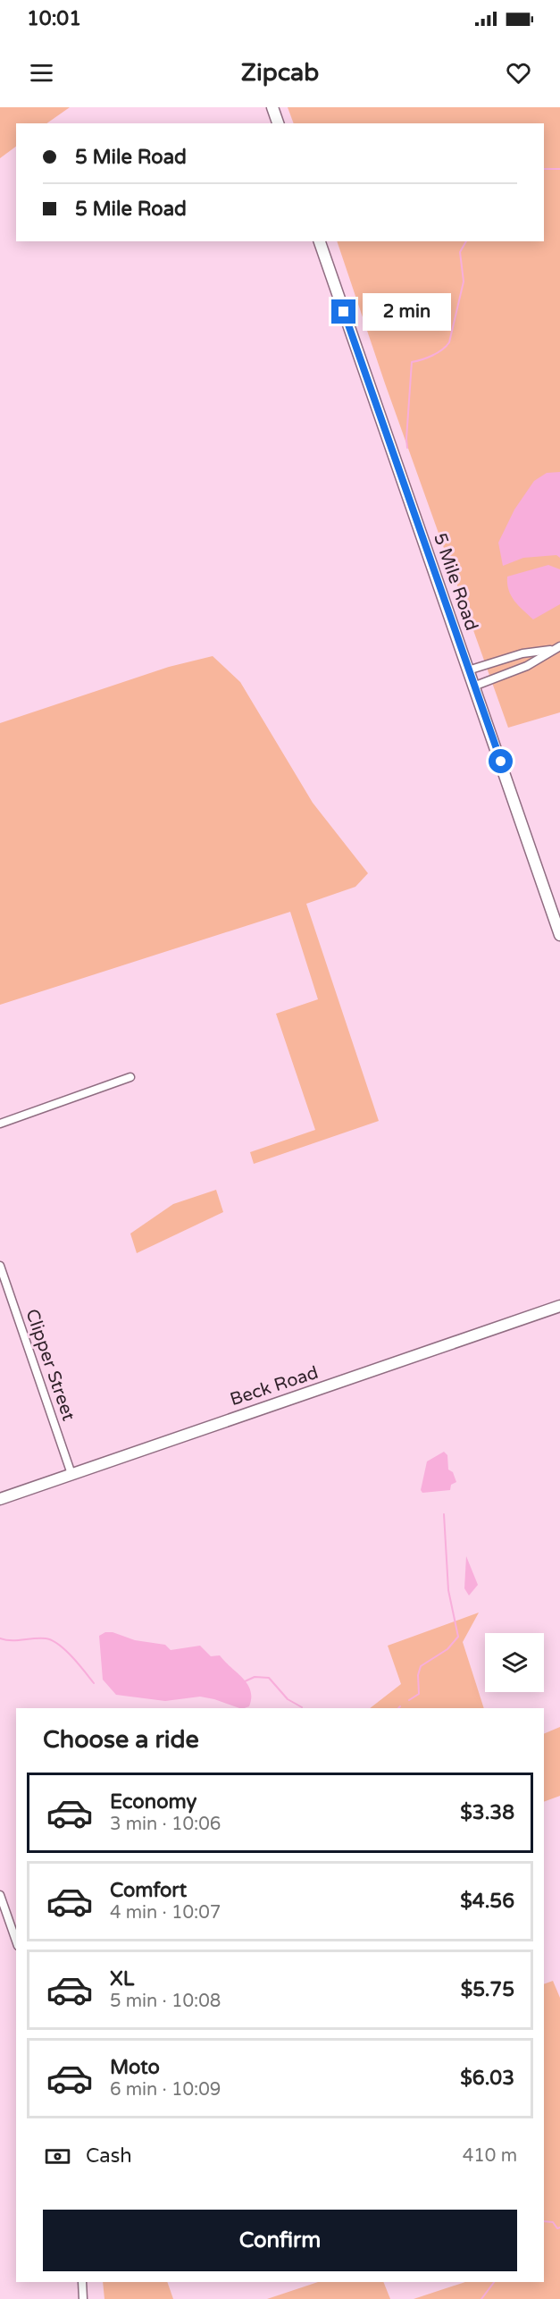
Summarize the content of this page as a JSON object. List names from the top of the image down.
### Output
{
  "streets": {
    "street": ["5 Mile Road", "Clipper Street", "Beck Road"]
  },
  "crossings": [
    ["Clipper Street", "Beck Road"]
  ],
  "page": {
    "status": "10:01",
    "header": "Zipcab",
    "banner": ["5 Mile Road", "5 Mile Road"],
    "bubble": "2 min",
    "heading": "Choose a ride",
    "list": [
      {
        "name": "Economy",
        "note": "3 min · 10:06",
        "value": "$3.38"
      },
      {
        "name": "Comfort",
        "note": "4 min · 10:07",
        "value": "$4.56"
      },
      {
        "name": "XL",
        "note": "5 min · 10:08",
        "value": "$5.75"
      },
      {
        "name": "Moto",
        "note": "6 min · 10:09",
        "value": "$6.03"
      }
    ],
    "pay": ["Cash", "410 m"],
    "buttons": "Confirm"
  }
}
